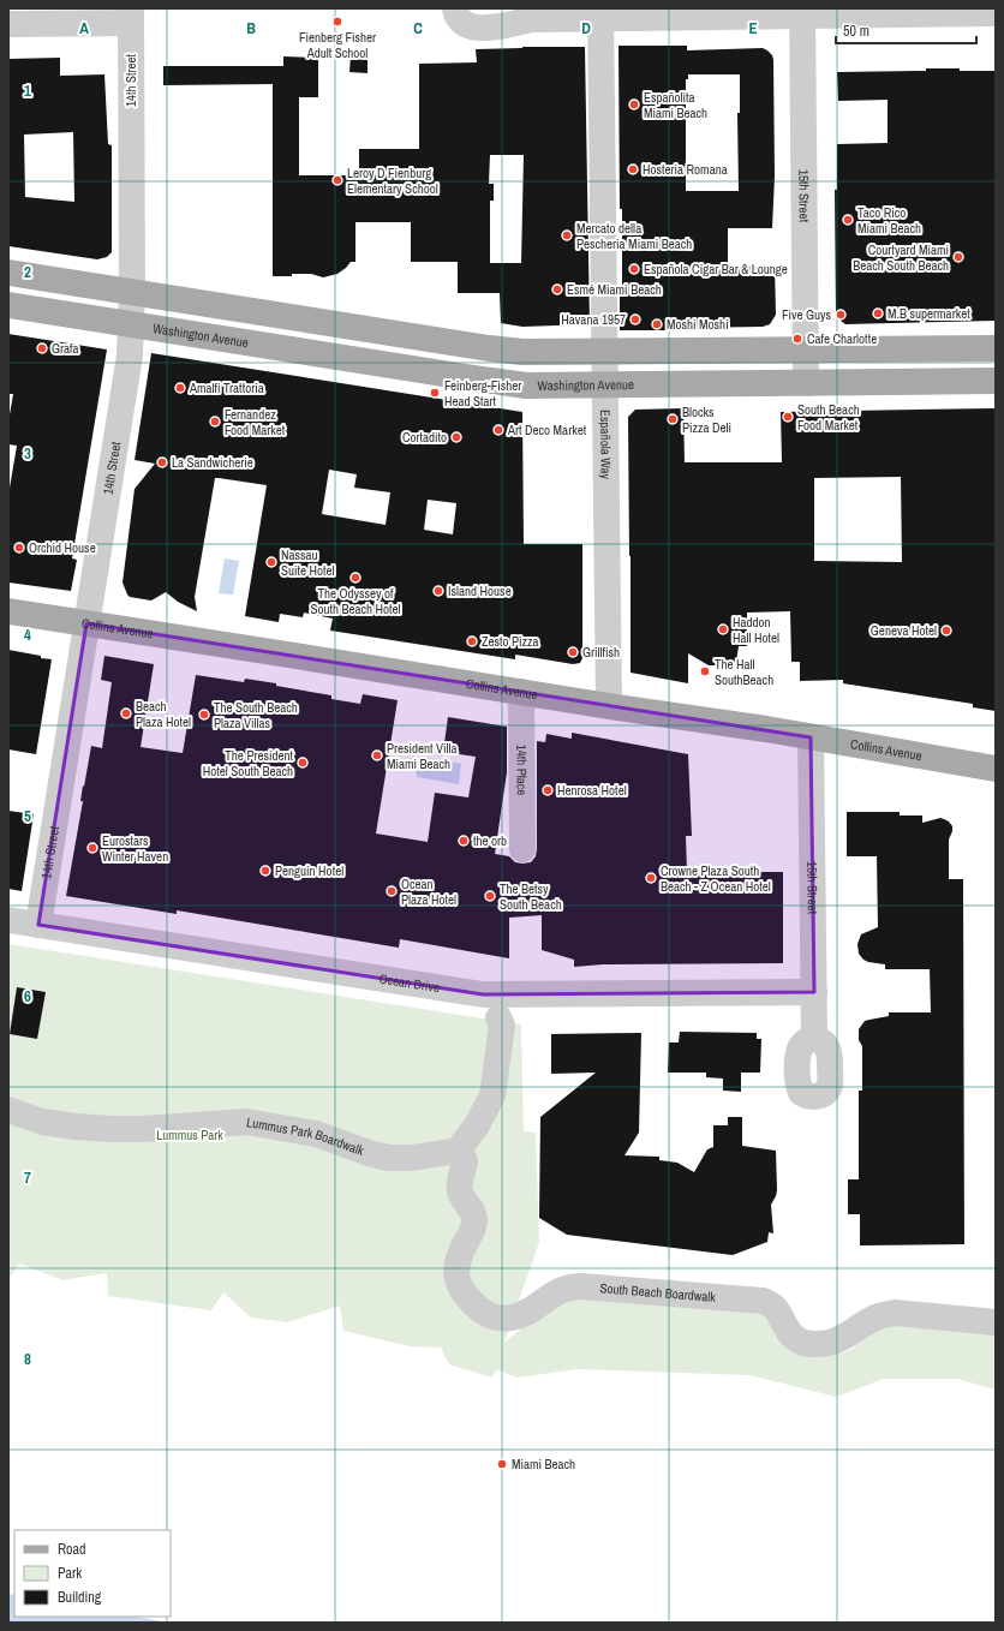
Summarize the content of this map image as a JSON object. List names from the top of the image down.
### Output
{
  "streets": {
    "main road": ["Washington Avenue", "Collins Avenue"],
    "street": [
      "14th Street",
      "15th Street",
      "Española Way",
      "14th Place",
      "Ocean Drive",
      "Lummus Park Boardwalk",
      "South Beach Boardwalk"
    ]
  },
  "crossings": [
    ["14th Street", "Washington Avenue"],
    ["14th Street", "Collins Avenue"],
    ["14th Street", "Ocean Drive"],
    ["15th Street", "Washington Avenue"],
    ["15th Street", "Collins Avenue"],
    ["15th Street", "Ocean Drive"],
    ["Washington Avenue", "Española Way"],
    ["Española Way", "Collins Avenue"],
    ["Collins Avenue", "14th Place"],
    ["Lummus Park Boardwalk", "South Beach Boardwalk"]
  ],
  "parks": ["Lummus Park"],
  "places": [
    "Fienberg Fisher Adult School",
    "Españolita Miami Beach",
    "Hosteria Romana",
    "Leroy D Fienburg Elementary School",
    "Taco Rico Miami Beach",
    "Mercato della Pescheria Miami Beach",
    "Courtyard Miami Beach South Beach",
    "Española Cigar Bar & Lounge",
    "Esmé Miami Beach",
    "M.B supermarket",
    "Five Guys",
    "Havana 1957",
    "Moshi Moshi",
    "Cafe Charlotte",
    "Grafa",
    "Amalfi Trattoria",
    "Feinberg-Fisher Head Start",
    "South Beach Food Market",
    "Blocks Pizza Deli",
    "Fernandez Food Market",
    "Art Deco Market",
    "Cortadito",
    "La Sandwicherie",
    "Orchid House",
    "Nassau Suite Hotel",
    "The Odyssey of South Beach Hotel",
    "Island House",
    "Haddon Hall Hotel",
    "Geneva Hotel",
    "Zesto Pizza",
    "Grillfish",
    "The Hall SouthBeach",
    "Beach Plaza Hotel",
    "The South Beach Plaza Villas",
    "President Villa Miami Beach",
    "The President Hotel South Beach",
    "Henrosa Hotel",
    "the orb",
    "Eurostars Winter Haven",
    "Penguin Hotel",
    "Crowne Plaza South Beach - Z Ocean Hotel",
    "Ocean Plaza Hotel",
    "The Betsy South Beach",
    "Miami Beach"
  ],
  "legend": ["Road", "Park", "Building"],
  "scale_bar": "50 m",
  "grid": {
    "columns": [
      "A",
      "B",
      "C",
      "D",
      "E"
    ],
    "rows": [
      "1",
      "2",
      "3",
      "4",
      "5",
      "6",
      "7",
      "8"
    ]
  }
}
